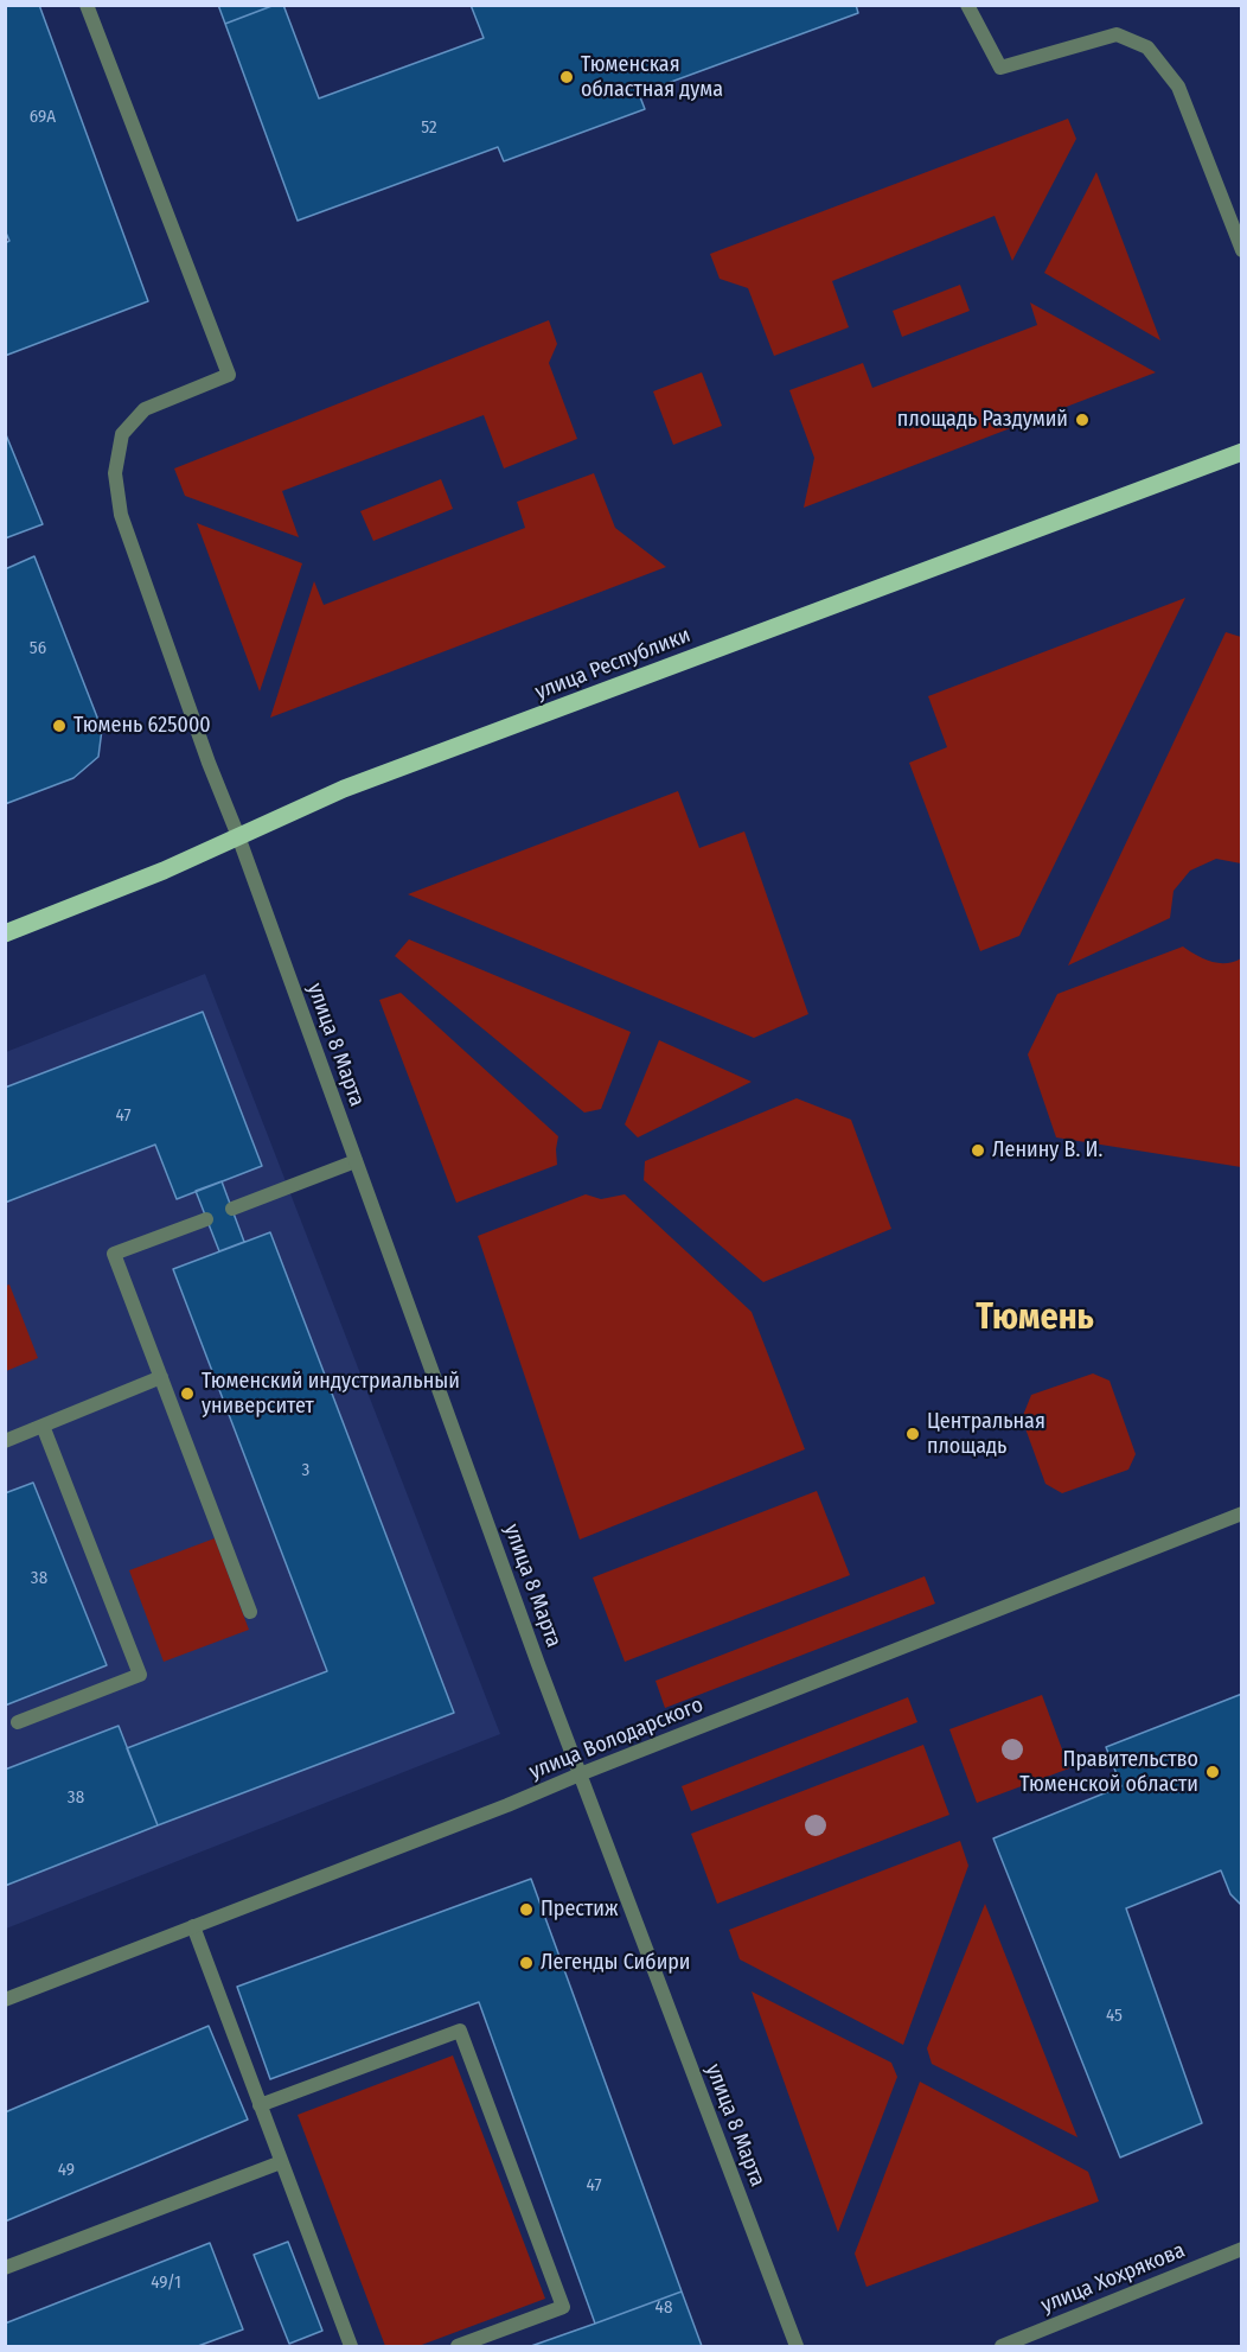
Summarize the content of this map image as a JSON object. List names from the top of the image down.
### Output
{
  "streets": {
    "main road": ["улица Республики"],
    "street": ["улица 8 Марта", "улица Володарского", "улица Хохрякова"]
  },
  "crossings": [
    ["улица Республики", "улица 8 Марта"],
    ["улица 8 Марта", "улица Володарского"]
  ],
  "districts": ["Тюмень"],
  "places": [
    "Тюменская областная дума",
    "площадь Раздумий",
    "Тюмень 625000",
    "Ленину В. И.",
    "Тюменский индустриальный университет",
    "Центральная площадь",
    "Правительство Тюменской области",
    "Престиж",
    "Легенды Сибири"
  ],
  "house_numbers": [
    "69А",
    "52",
    "56",
    "47",
    "3",
    "38",
    "38",
    "45",
    "49",
    "47",
    "49/1",
    "48"
  ]
}
